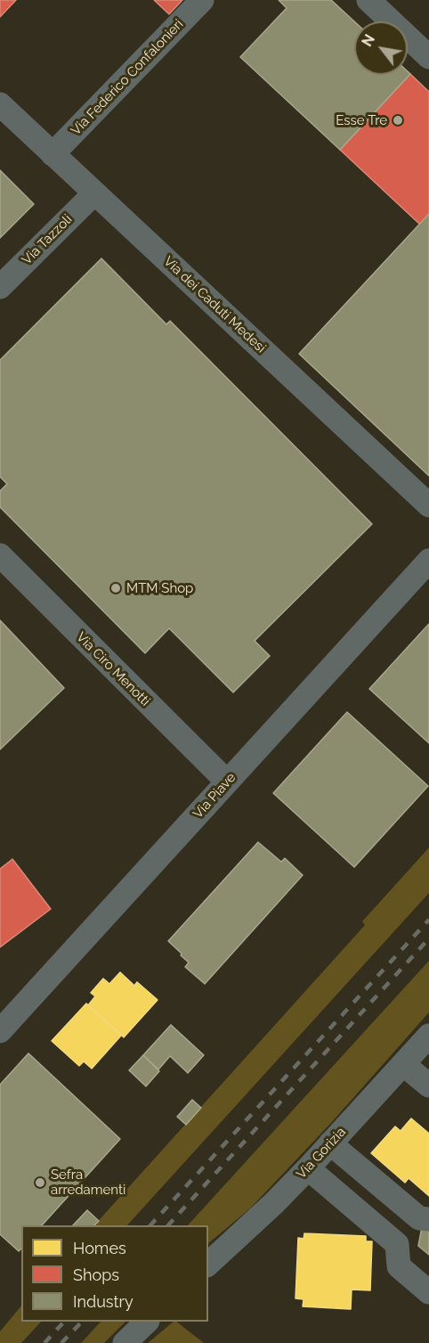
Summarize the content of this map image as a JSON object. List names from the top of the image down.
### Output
{
  "streets": {
    "street": [
      "Via Federico Confalonieri",
      "Via Tazzoli",
      "Via dei Caduti Medesi",
      "Via Ciro Menotti",
      "Via Piave",
      "Via Gorizia"
    ]
  },
  "crossings": [
    ["Via Federico Confalonieri", "Via dei Caduti Medesi"],
    ["Via Tazzoli", "Via dei Caduti Medesi"],
    ["Via Ciro Menotti", "Via Piave"]
  ],
  "places": ["Esse Tre", "MTM Shop", "Sefra arredamenti"],
  "legend": ["Homes", "Shops", "Industry"],
  "north": "top left"
}
